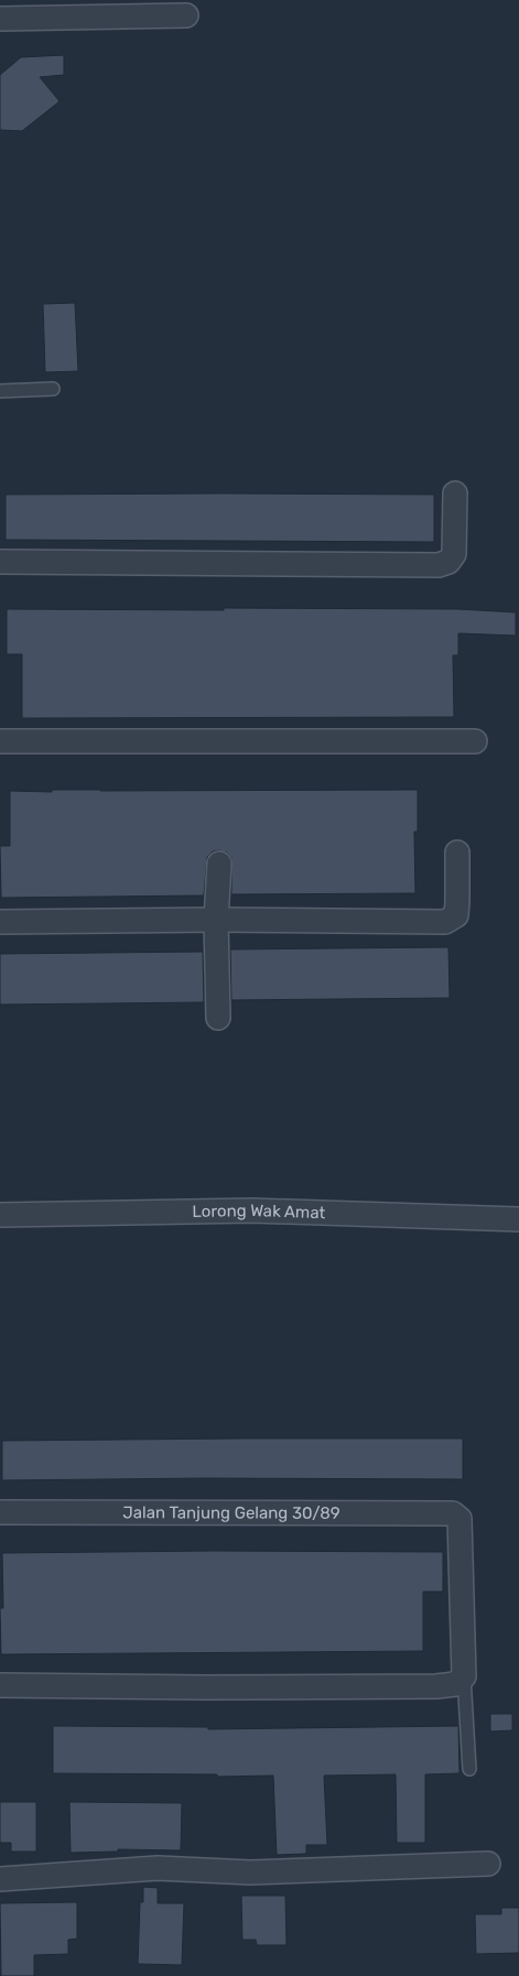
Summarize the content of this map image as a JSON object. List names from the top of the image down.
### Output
{
  "streets": {
    "street": ["Lorong Wak Amat", "Jalan Tanjung Gelang 30/89"]
  }
}
